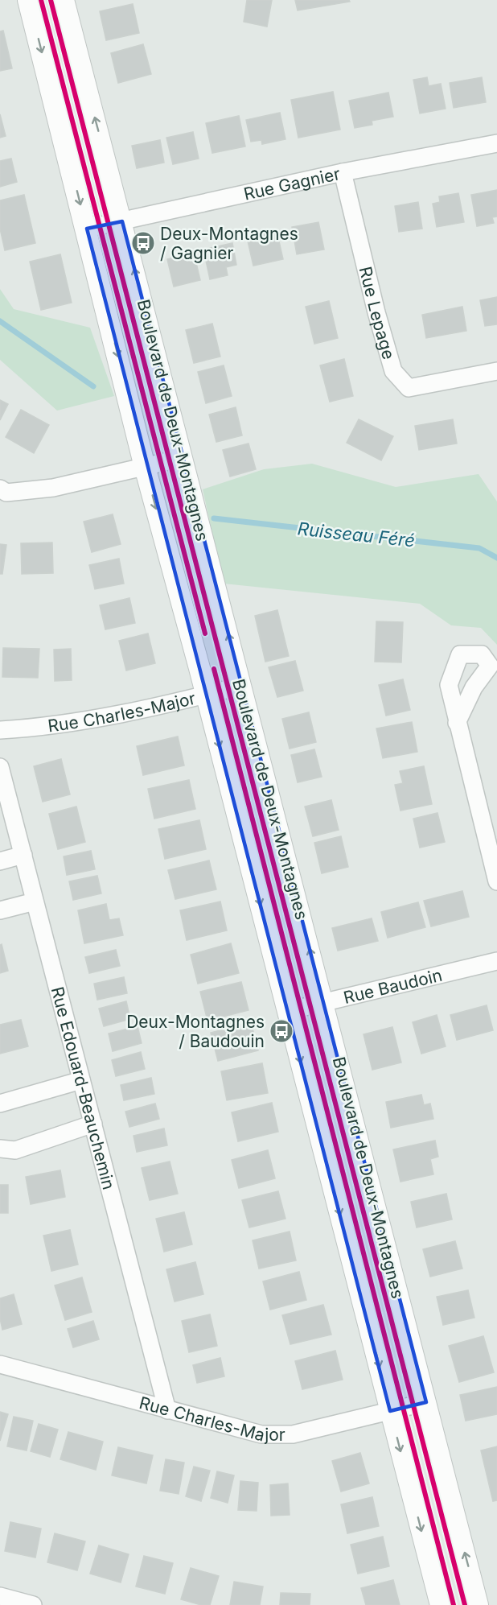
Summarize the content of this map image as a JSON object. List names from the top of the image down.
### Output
{
  "streets": {
    "street": [
      "Rue Gagnier",
      "Rue Lepage",
      "Boulevard de Deux-Montagnes",
      "Rue Charles-Major",
      "Rue Baudoin",
      "Rue Edouard-Beauchemin"
    ]
  },
  "crossings": [
    ["Rue Gagnier", "Rue Lepage"],
    ["Rue Gagnier", "Boulevard de Deux-Montagnes"],
    ["Boulevard de Deux-Montagnes", "Rue Charles-Major"],
    ["Boulevard de Deux-Montagnes", "Rue Baudoin"],
    ["Rue Charles-Major", "Rue Edouard-Beauchemin"]
  ],
  "water": ["Ruisseau Féré"],
  "places": {
    "bus stop": ["Deux-Montagnes / Gagnier", "Deux-Montagnes / Baudouin"]
  }
}
